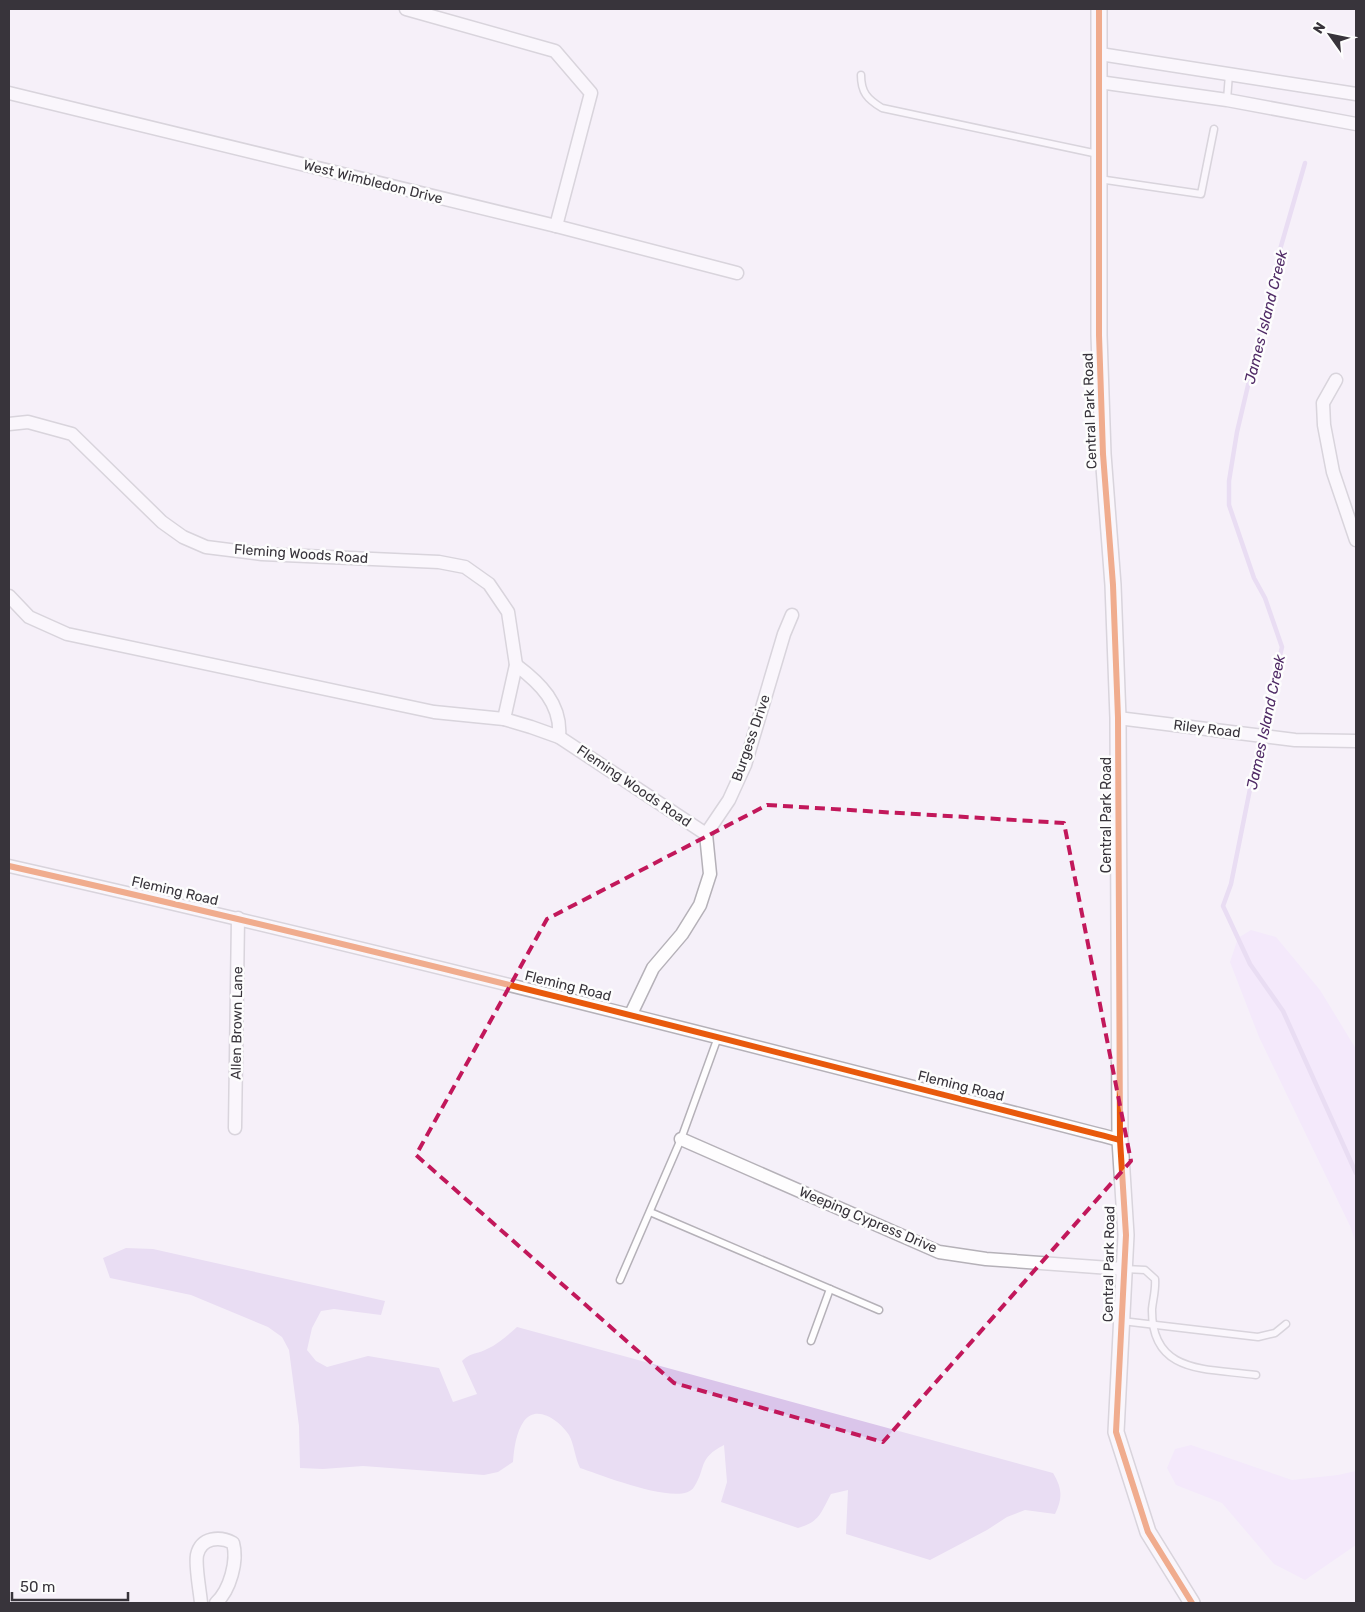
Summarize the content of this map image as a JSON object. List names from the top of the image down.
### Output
{
  "streets": {
    "street": [
      "West Wimbledon Drive",
      "Central Park Road",
      "Fleming Woods Road",
      "Riley Road",
      "Burgess Drive",
      "Fleming Road",
      "Allen Brown Lane",
      "Weeping Cypress Drive"
    ]
  },
  "crossings": [
    ["Central Park Road", "Riley Road"],
    ["Central Park Road", "Fleming Road"],
    ["Central Park Road", "Weeping Cypress Drive"],
    ["Fleming Woods Road", "Burgess Drive"],
    ["Fleming Road", "Allen Brown Lane"]
  ],
  "water": ["James Island Creek"],
  "scale_bar": "50 m",
  "north": "top left"
}
